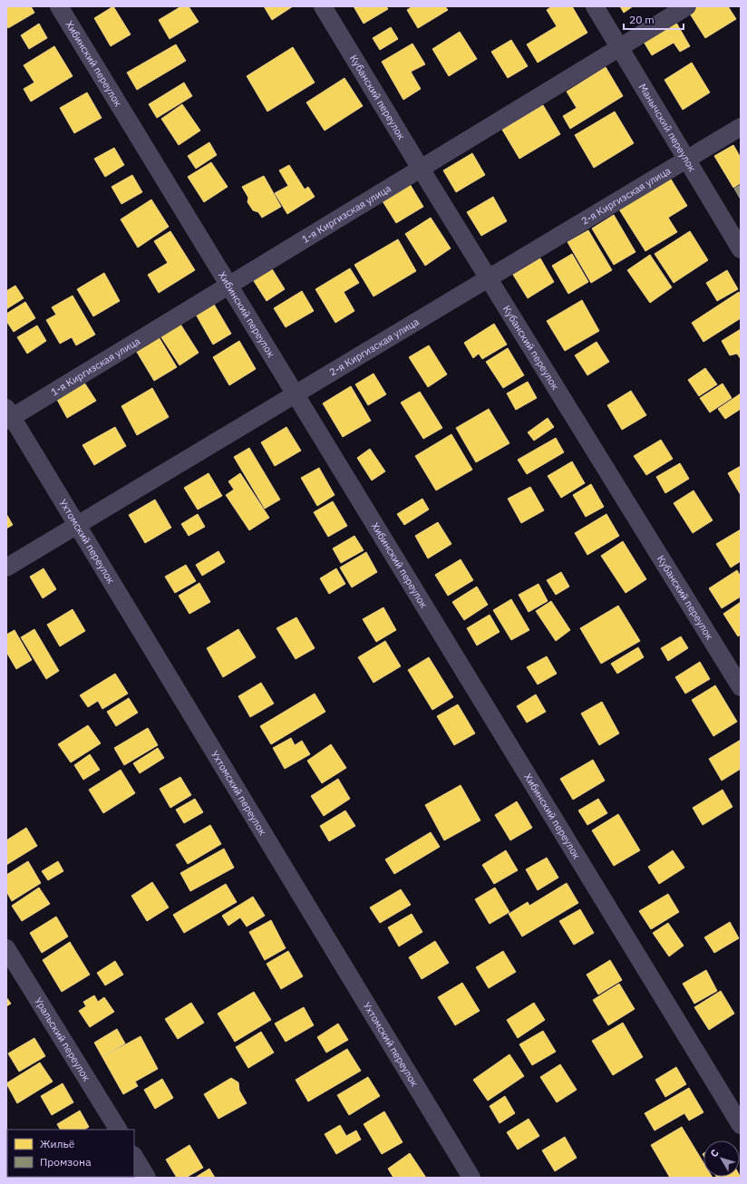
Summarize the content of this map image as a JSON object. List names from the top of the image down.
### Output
{
  "streets": {
    "street": [
      "Хибинский переулок",
      "Кубанский переулок",
      "Манычский переулок",
      "2-я Киргизская улица",
      "1-я Киргизская улица",
      "Ухтомский переулок",
      "Уральский переулок"
    ]
  },
  "crossings": [
    ["Хибинский переулок", "2-я Киргизская улица"],
    ["Хибинский переулок", "1-я Киргизская улица"],
    ["Кубанский переулок", "2-я Киргизская улица"],
    ["Кубанский переулок", "1-я Киргизская улица"],
    ["Манычский переулок", "2-я Киргизская улица"],
    ["Манычский переулок", "1-я Киргизская улица"],
    ["2-я Киргизская улица", "Ухтомский переулок"],
    ["1-я Киргизская улица", "Ухтомский переулок"]
  ],
  "legend": ["Жильё", "Промзона"],
  "scale_bar": "20 m",
  "north": "top left"
}
